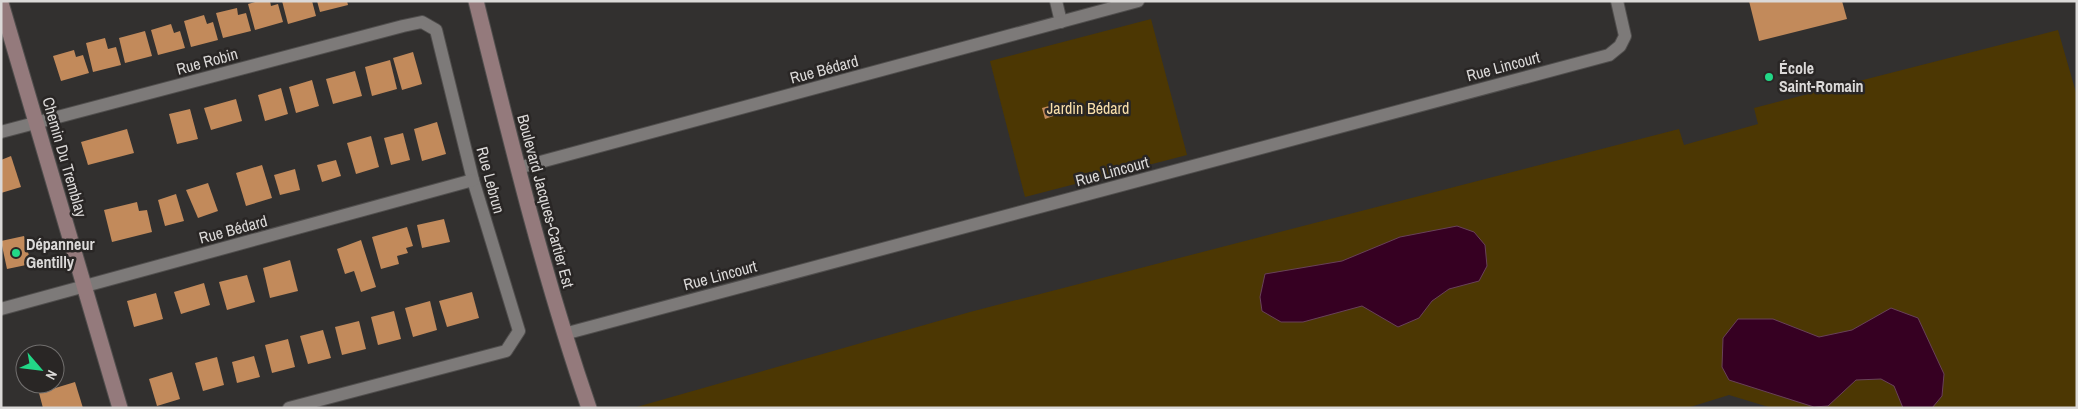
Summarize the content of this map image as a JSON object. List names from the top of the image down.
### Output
{
  "streets": {
    "main road": ["Chemin Du Tremblay", "Boulevard Jacques-Cartier Est"],
    "street": [
      "Rue Robin",
      "Rue Lincourt",
      "Rue Bédard",
      "Rue Lebrun"
    ]
  },
  "crossings": [
    ["Rue Robin", "Chemin Du Tremblay"],
    ["Rue Robin", "Rue Lebrun"],
    ["Rue Lincourt", "Boulevard Jacques-Cartier Est"],
    ["Rue Bédard", "Chemin Du Tremblay"],
    ["Rue Bédard", "Rue Lebrun"],
    ["Rue Bédard", "Boulevard Jacques-Cartier Est"]
  ],
  "parks": ["Jardin Bédard"],
  "places": ["École Saint-Romain", "Dépanneur Gentilly"],
  "north": "bottom right"
}
